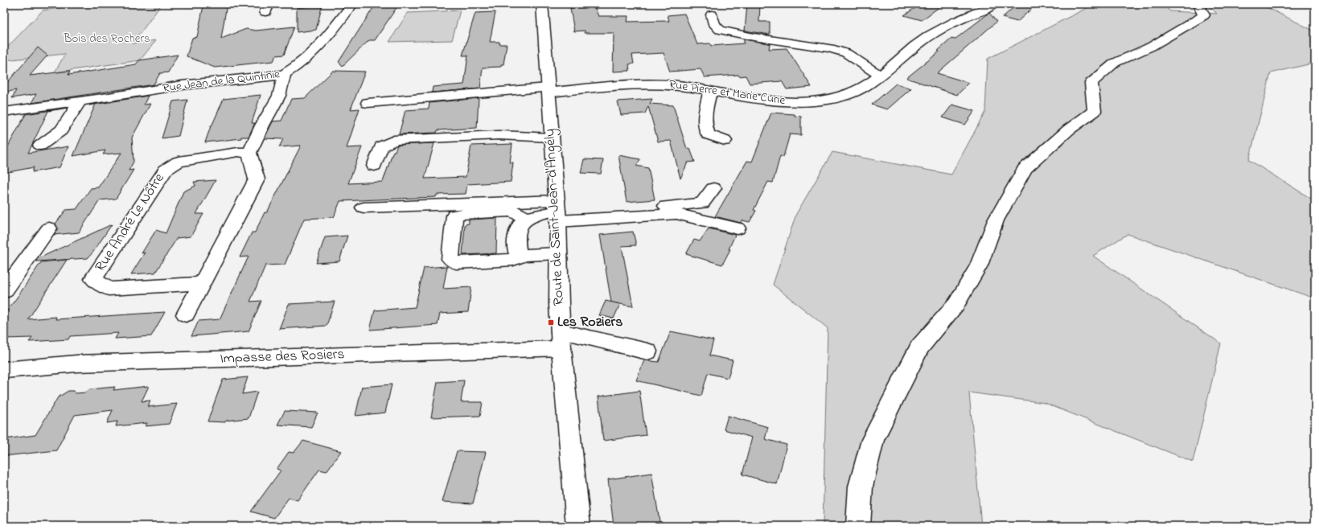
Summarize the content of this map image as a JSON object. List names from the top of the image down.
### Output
{
  "streets": {
    "street": [
      "Rue Jean de la Quintinie",
      "Rue Pierre et Marie Curie",
      "Route de Saint-Jean-d'Angély",
      "Rue André Le Nôtre",
      "Impasse des Rosiers"
    ]
  },
  "crossings": [
    ["Rue Pierre et Marie Curie", "Route de Saint-Jean-d'Angély"],
    ["Route de Saint-Jean-d'Angély", "Impasse des Rosiers"]
  ],
  "parks": ["Bois des Rochers"],
  "places": {
    "transit": ["Les Roziers"]
  }
}
